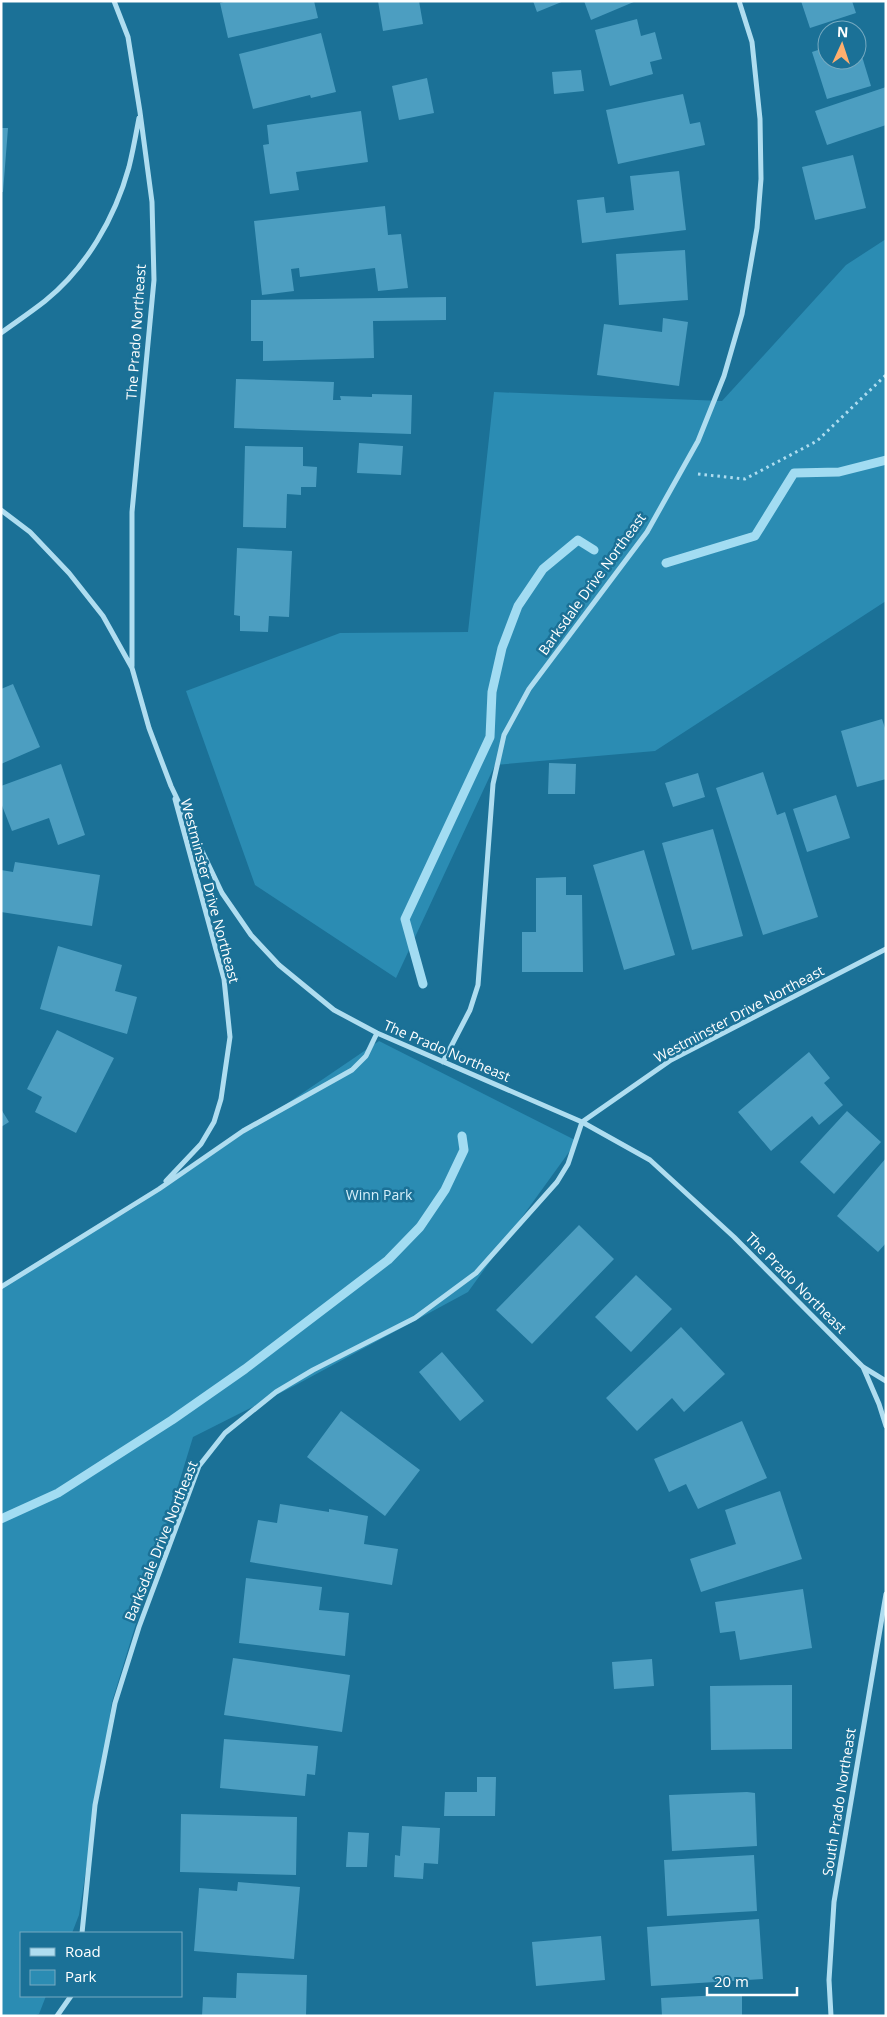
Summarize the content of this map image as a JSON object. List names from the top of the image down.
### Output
{
  "streets": {
    "street": [
      "The Prado Northeast",
      "Barksdale Drive Northeast",
      "Westminster Drive Northeast",
      "South Prado Northeast"
    ]
  },
  "crossings": [
    ["The Prado Northeast", "Barksdale Drive Northeast"],
    ["The Prado Northeast", "Westminster Drive Northeast"],
    ["Barksdale Drive Northeast", "Westminster Drive Northeast"]
  ],
  "parks": ["Winn Park"],
  "legend": ["Road", "Park"],
  "scale_bar": "20 m",
  "north": "top"
}
